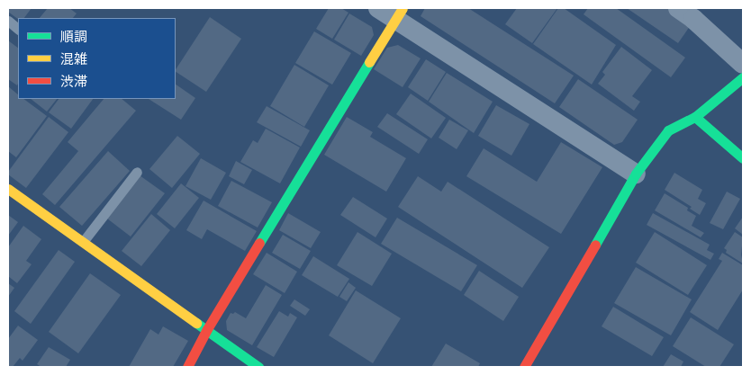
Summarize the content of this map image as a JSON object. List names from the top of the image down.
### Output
{
  "legend": ["順調", "混雑", "渋滞"]
}
